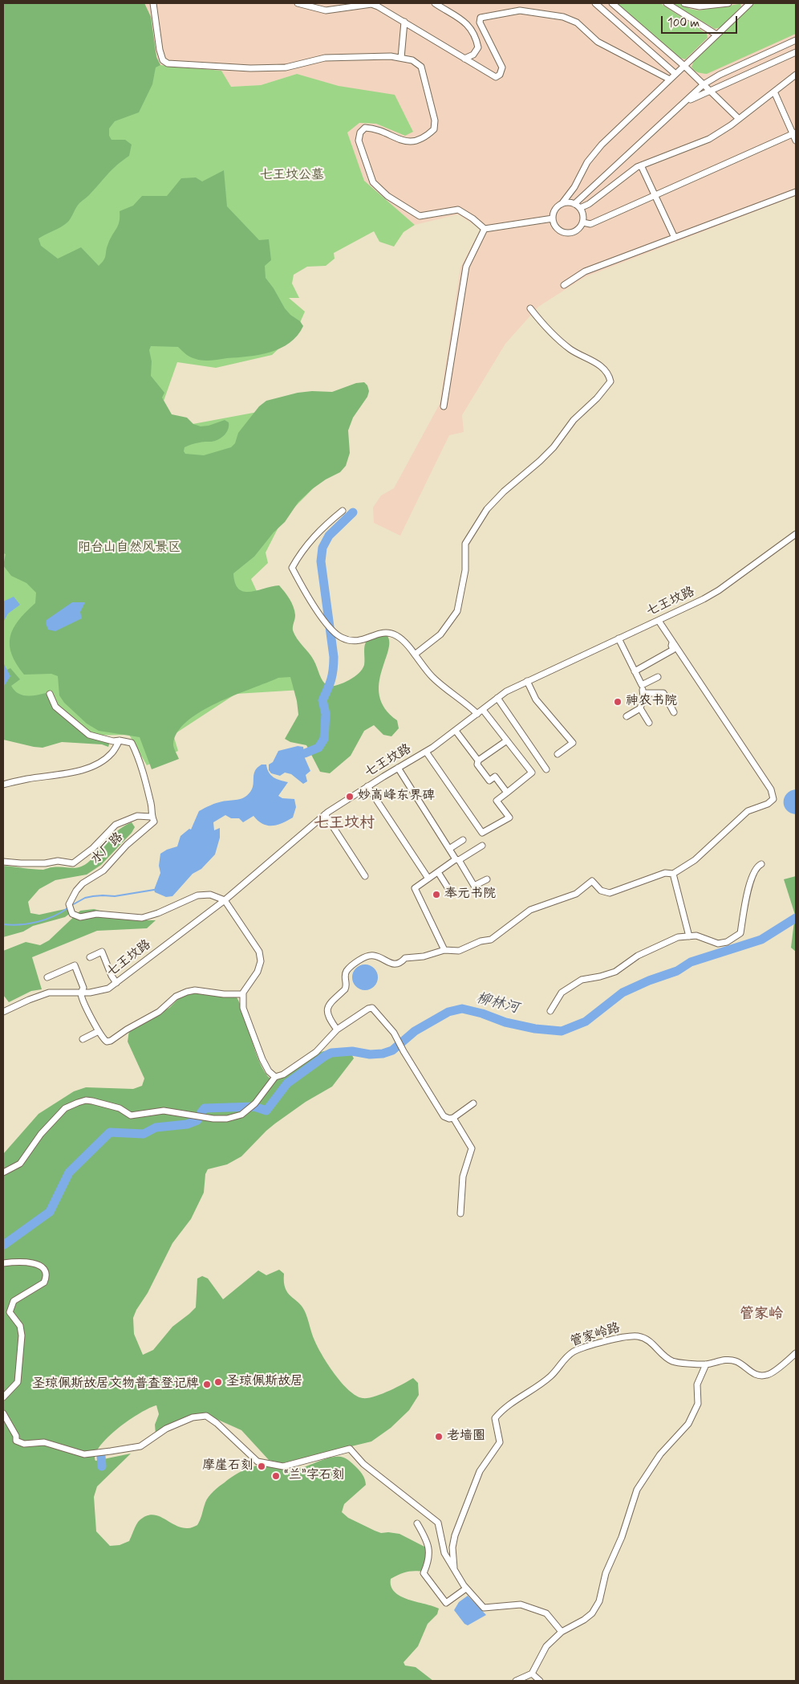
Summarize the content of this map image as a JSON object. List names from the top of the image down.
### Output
{
  "streets": {
    "street": ["七王坟路", "水厂路", "管家岭路"]
  },
  "crossings": [
    ["七王坟路", "水厂路"]
  ],
  "districts": ["七王坟村", "管家岭"],
  "water": ["柳林河"],
  "parks": ["七王坟公墓", "阳台山自然风景区"],
  "places": [
    "神农书院",
    "妙高峰东界碑",
    "奉元书院",
    "圣琼佩斯故居",
    "圣琼佩斯故居文物普查登记牌",
    "老墙圈",
    "摩崖石刻",
    "“兰”字石刻"
  ],
  "scale_bar": "100 m"
}
